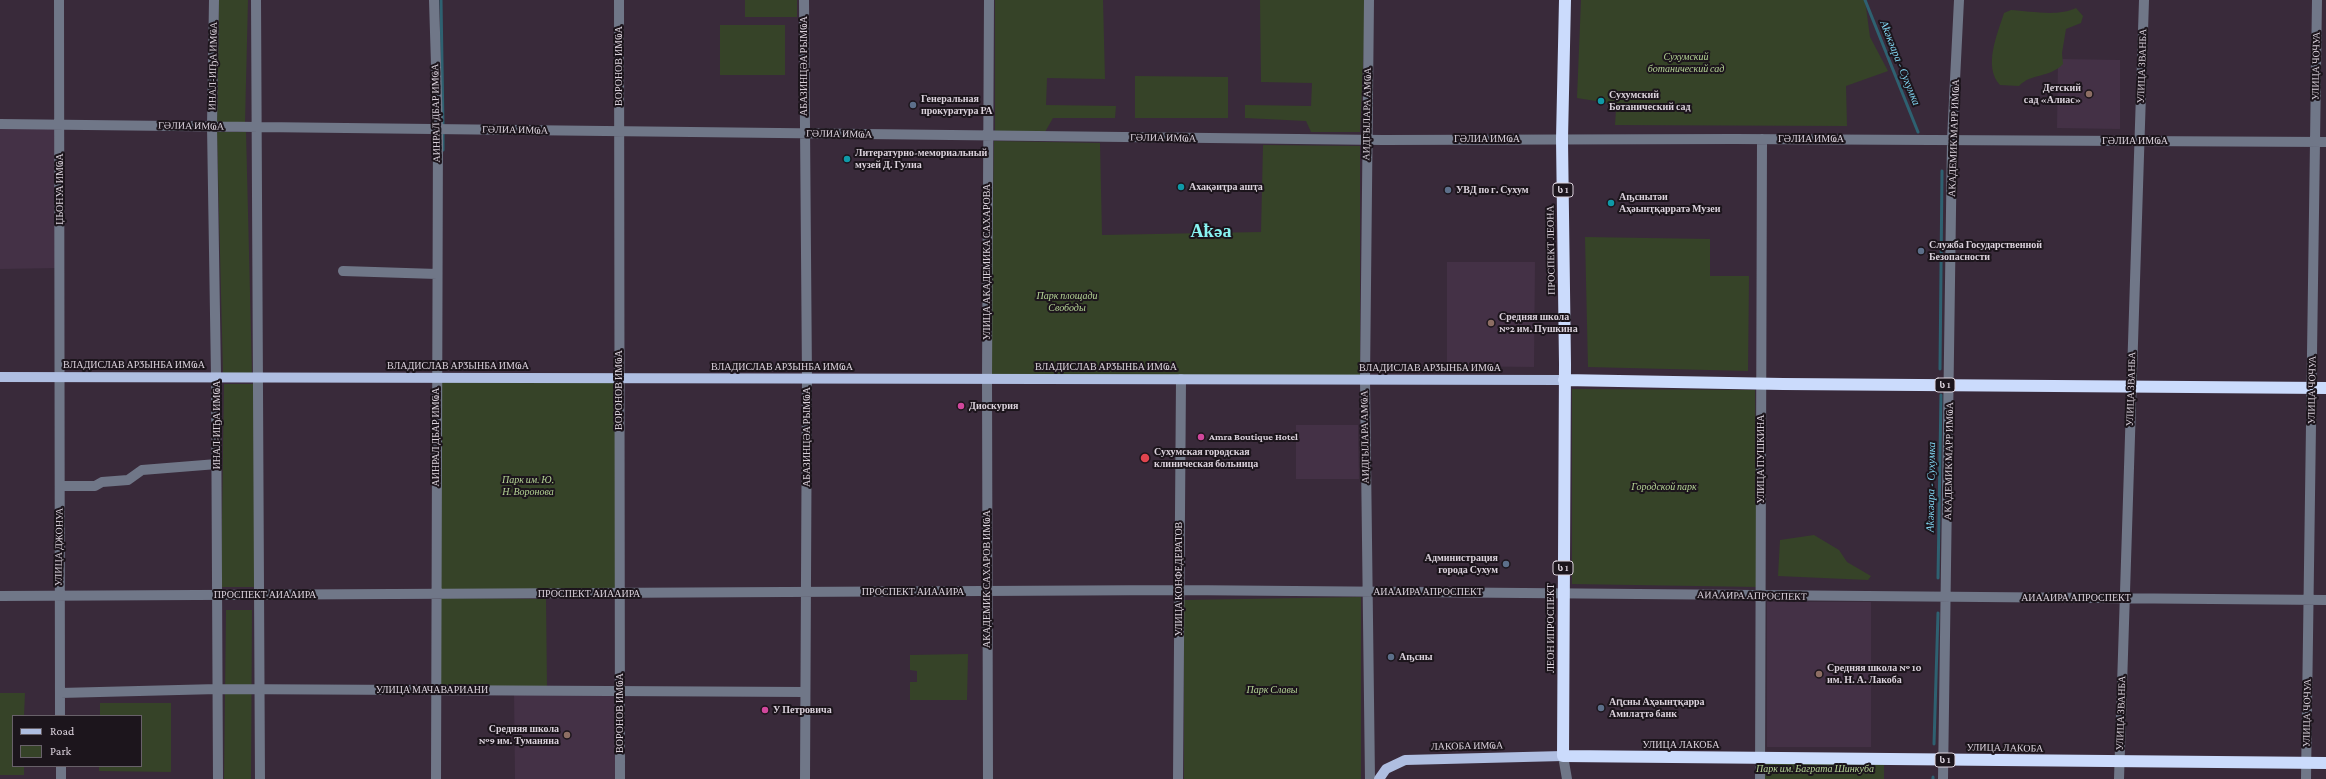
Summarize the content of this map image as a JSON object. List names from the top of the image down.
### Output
{
  "streets": {
    "highway": [
      "ს 1",
      "ПРОСПЕКТ ЛЕОНА",
      "ЛЕОН ИПРОСПЕКТ",
      "УЛИЦА ЛАКОБА"
    ],
    "main road": ["ВЛАДИСЛАВ АРӠЫНБА ИМҨА", "ЛАКОБА ИМҨА"],
    "street": [
      "ИНАЛ-ИҦА ИМҨА",
      "ВОРОНОВ ИМҨА",
      "АБАЗИНЦӘА РЫМҨА",
      "УЛИЦА ЗВАНБА",
      "УЛИЦА ЧОЧУА",
      "АИНРАЛ ДБАР ИМҨА",
      "АИДГЫЛАРА АМҨА",
      "ГӘЛИА ИМҨА",
      "АКАДЕМИК МАРР ИМҨА",
      "ЏЬОНУА ИМҨА",
      "УЛИЦА АКАДЕМИКА САХАРОВА",
      "УЛИЦА ПУШКИНА",
      "УЛИЦА ДЖОНУА",
      "АКАДЕМИК САХАРОВ ИМҨА",
      "УЛИЦА КОНФЕДЕРАТОВ",
      "ПРОСПЕКТ АИААИРА",
      "АИААИРА АПРОСПЕКТ",
      "УЛИЦА МАЧАВАРИАНИ"
    ]
  },
  "crossings": [
    ["ИНАЛ-ИҦА ИМҨА", "ГӘЛИА ИМҨА"],
    ["ИНАЛ-ИҦА ИМҨА", "ВЛАДИСЛАВ АРӠЫНБА ИМҨА"],
    ["ИНАЛ-ИҦА ИМҨА", "ПРОСПЕКТ АИААИРА"],
    ["ИНАЛ-ИҦА ИМҨА", "УЛИЦА МАЧАВАРИАНИ"],
    ["ВОРОНОВ ИМҨА", "ГӘЛИА ИМҨА"],
    ["ВОРОНОВ ИМҨА", "ВЛАДИСЛАВ АРӠЫНБА ИМҨА"],
    ["ВОРОНОВ ИМҨА", "ПРОСПЕКТ АИААИРА"],
    ["ВОРОНОВ ИМҨА", "УЛИЦА МАЧАВАРИАНИ"],
    ["АБАЗИНЦӘА РЫМҨА", "ГӘЛИА ИМҨА"],
    ["АБАЗИНЦӘА РЫМҨА", "ВЛАДИСЛАВ АРӠЫНБА ИМҨА"],
    ["АБАЗИНЦӘА РЫМҨА", "ПРОСПЕКТ АИААИРА"],
    ["АБАЗИНЦӘА РЫМҨА", "УЛИЦА МАЧАВАРИАНИ"],
    ["УЛИЦА ЗВАНБА", "ГӘЛИА ИМҨА"],
    ["УЛИЦА ЗВАНБА", "ს 1"],
    ["УЛИЦА ЗВАНБА", "АИААИРА АПРОСПЕКТ"],
    ["УЛИЦА ЗВАНБА", "УЛИЦА ЛАКОБА"],
    ["УЛИЦА ЧОЧУА", "ГӘЛИА ИМҨА"],
    ["УЛИЦА ЧОЧУА", "ს 1"],
    ["УЛИЦА ЧОЧУА", "АИААИРА АПРОСПЕКТ"],
    ["УЛИЦА ЧОЧУА", "УЛИЦА ЛАКОБА"],
    ["АИНРАЛ ДБАР ИМҨА", "ГӘЛИА ИМҨА"],
    ["АИНРАЛ ДБАР ИМҨА", "ВЛАДИСЛАВ АРӠЫНБА ИМҨА"],
    ["АИНРАЛ ДБАР ИМҨА", "ПРОСПЕКТ АИААИРА"],
    ["АИНРАЛ ДБАР ИМҨА", "УЛИЦА МАЧАВАРИАНИ"],
    ["АИДГЫЛАРА АМҨА", "ГӘЛИА ИМҨА"],
    ["АИДГЫЛАРА АМҨА", "ВЛАДИСЛАВ АРӠЫНБА ИМҨА"],
    ["АИДГЫЛАРА АМҨА", "АИААИРА АПРОСПЕКТ"],
    ["ГӘЛИА ИМҨА", "АКАДЕМИК МАРР ИМҨА"],
    ["ГӘЛИА ИМҨА", "ЏЬОНУА ИМҨА"],
    ["ГӘЛИА ИМҨА", "ПРОСПЕКТ ЛЕОНА"],
    ["ГӘЛИА ИМҨА", "УЛИЦА АКАДЕМИКА САХАРОВА"],
    ["ГӘЛИА ИМҨА", "УЛИЦА ПУШКИНА"],
    ["АКАДЕМИК МАРР ИМҨА", "ს 1"],
    ["АКАДЕМИК МАРР ИМҨА", "АИААИРА АПРОСПЕКТ"],
    ["АКАДЕМИК МАРР ИМҨА", "УЛИЦА ЛАКОБА"],
    ["ЏЬОНУА ИМҨА", "ВЛАДИСЛАВ АРӠЫНБА ИМҨА"],
    ["ЏЬОНУА ИМҨА", "УЛИЦА ДЖОНУА"],
    ["ს 1", "ПРОСПЕКТ ЛЕОНА"],
    ["ს 1", "ВЛАДИСЛАВ АРӠЫНБА ИМҨА"],
    ["ს 1", "УЛИЦА ПУШКИНА"],
    ["ს 1", "ЛЕОН ИПРОСПЕКТ"],
    ["ПРОСПЕКТ ЛЕОНА", "ВЛАДИСЛАВ АРӠЫНБА ИМҨА"],
    ["ПРОСПЕКТ ЛЕОНА", "ЛЕОН ИПРОСПЕКТ"],
    ["УЛИЦА АКАДЕМИКА САХАРОВА", "ВЛАДИСЛАВ АРӠЫНБА ИМҨА"],
    ["УЛИЦА АКАДЕМИКА САХАРОВА", "АКАДЕМИК САХАРОВ ИМҨА"],
    ["ВЛАДИСЛАВ АРӠЫНБА ИМҨА", "УЛИЦА ДЖОНУА"],
    ["ВЛАДИСЛАВ АРӠЫНБА ИМҨА", "АКАДЕМИК САХАРОВ ИМҨА"],
    ["ВЛАДИСЛАВ АРӠЫНБА ИМҨА", "УЛИЦА КОНФЕДЕРАТОВ"],
    ["ВЛАДИСЛАВ АРӠЫНБА ИМҨА", "ЛЕОН ИПРОСПЕКТ"],
    ["УЛИЦА ПУШКИНА", "АИААИРА АПРОСПЕКТ"],
    ["УЛИЦА ПУШКИНА", "УЛИЦА ЛАКОБА"],
    ["УЛИЦА ДЖОНУА", "ПРОСПЕКТ АИААИРА"],
    ["УЛИЦА ДЖОНУА", "УЛИЦА МАЧАВАРИАНИ"],
    ["АКАДЕМИК САХАРОВ ИМҨА", "ПРОСПЕКТ АИААИРА"],
    ["УЛИЦА КОНФЕДЕРАТОВ", "ПРОСПЕКТ АИААИРА"],
    ["УЛИЦА КОНФЕДЕРАТОВ", "АИААИРА АПРОСПЕКТ"],
    ["ПРОСПЕКТ АИААИРА", "АИААИРА АПРОСПЕКТ"],
    ["АИААИРА АПРОСПЕКТ", "ЛЕОН ИПРОСПЕКТ"],
    ["ЛЕОН ИПРОСПЕКТ", "УЛИЦА ЛАКОБА"],
    ["ЛЕОН ИПРОСПЕКТ", "ЛАКОБА ИМҨА"],
    ["УЛИЦА ЛАКОБА", "ЛАКОБА ИМҨА"]
  ],
  "districts": ["Аҟəа"],
  "water": ["Аҟәкәара - Сухумка"],
  "parks": [
    "Сухумский ботанический сад",
    "Парк площади Свободы",
    "Парк им. Ю. Н. Воронова",
    "Городской парк",
    "Парк Славы",
    "Парк им. Баграта Шинкуба"
  ],
  "places": [
    "Детский сад «Алиас»",
    "Сухумский Ботанический сад",
    "Генеральная прокуратура РА",
    "Литературно-мемориальный музей Д. Гулиа",
    "Ахақәиҭра ашҭа",
    "УВД по г. Сухум",
    "Аҧснытәи Аҳәынҭқарратә Музеи",
    "Служба Государственной Безопасности",
    "Средняя школа №2 им. Пушкина",
    "Диоскурия",
    "Amra Boutique Hotel",
    "Сухумская городская клиническая больница",
    "Администрация города Сухум",
    "Аҧсны",
    "Средняя школа № 10 им. Н. А. Лакоба",
    "Аԥсны Аҳәынҭқарра Амилаҭтә банк",
    "У Петровича",
    "Средняя школа №9 им. Туманяна"
  ],
  "legend": ["Road", "Park"]
}
